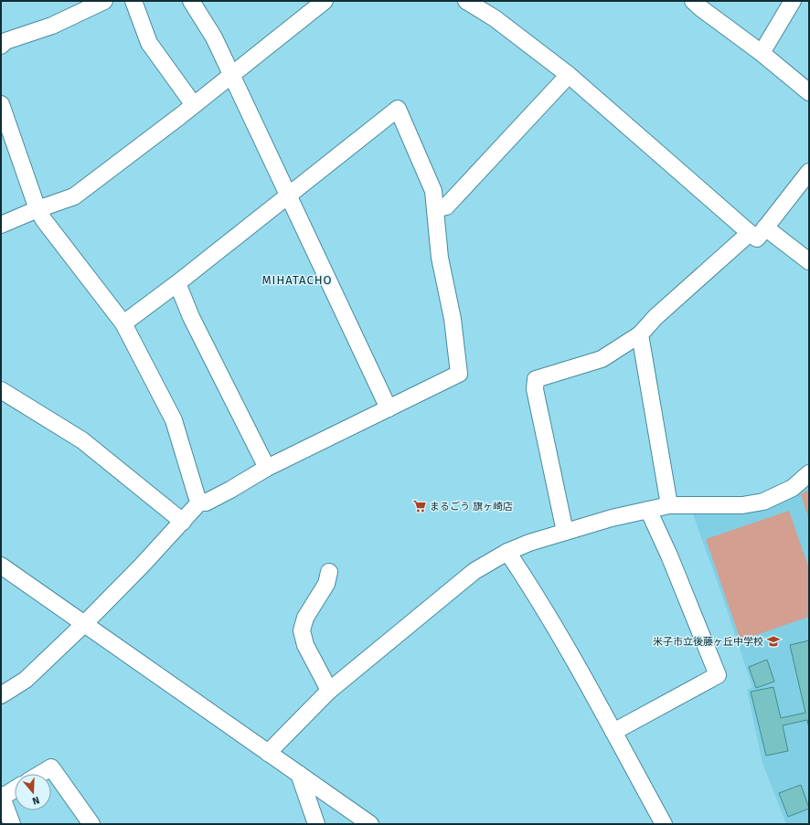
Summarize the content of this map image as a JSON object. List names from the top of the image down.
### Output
{
  "districts": ["MIHATACHO"],
  "places": {
    "supermarket": ["まるごう 旗ヶ崎店"],
    "school or university": ["米子市立後藤ヶ丘中学校"]
  },
  "north": "bottom"
}
